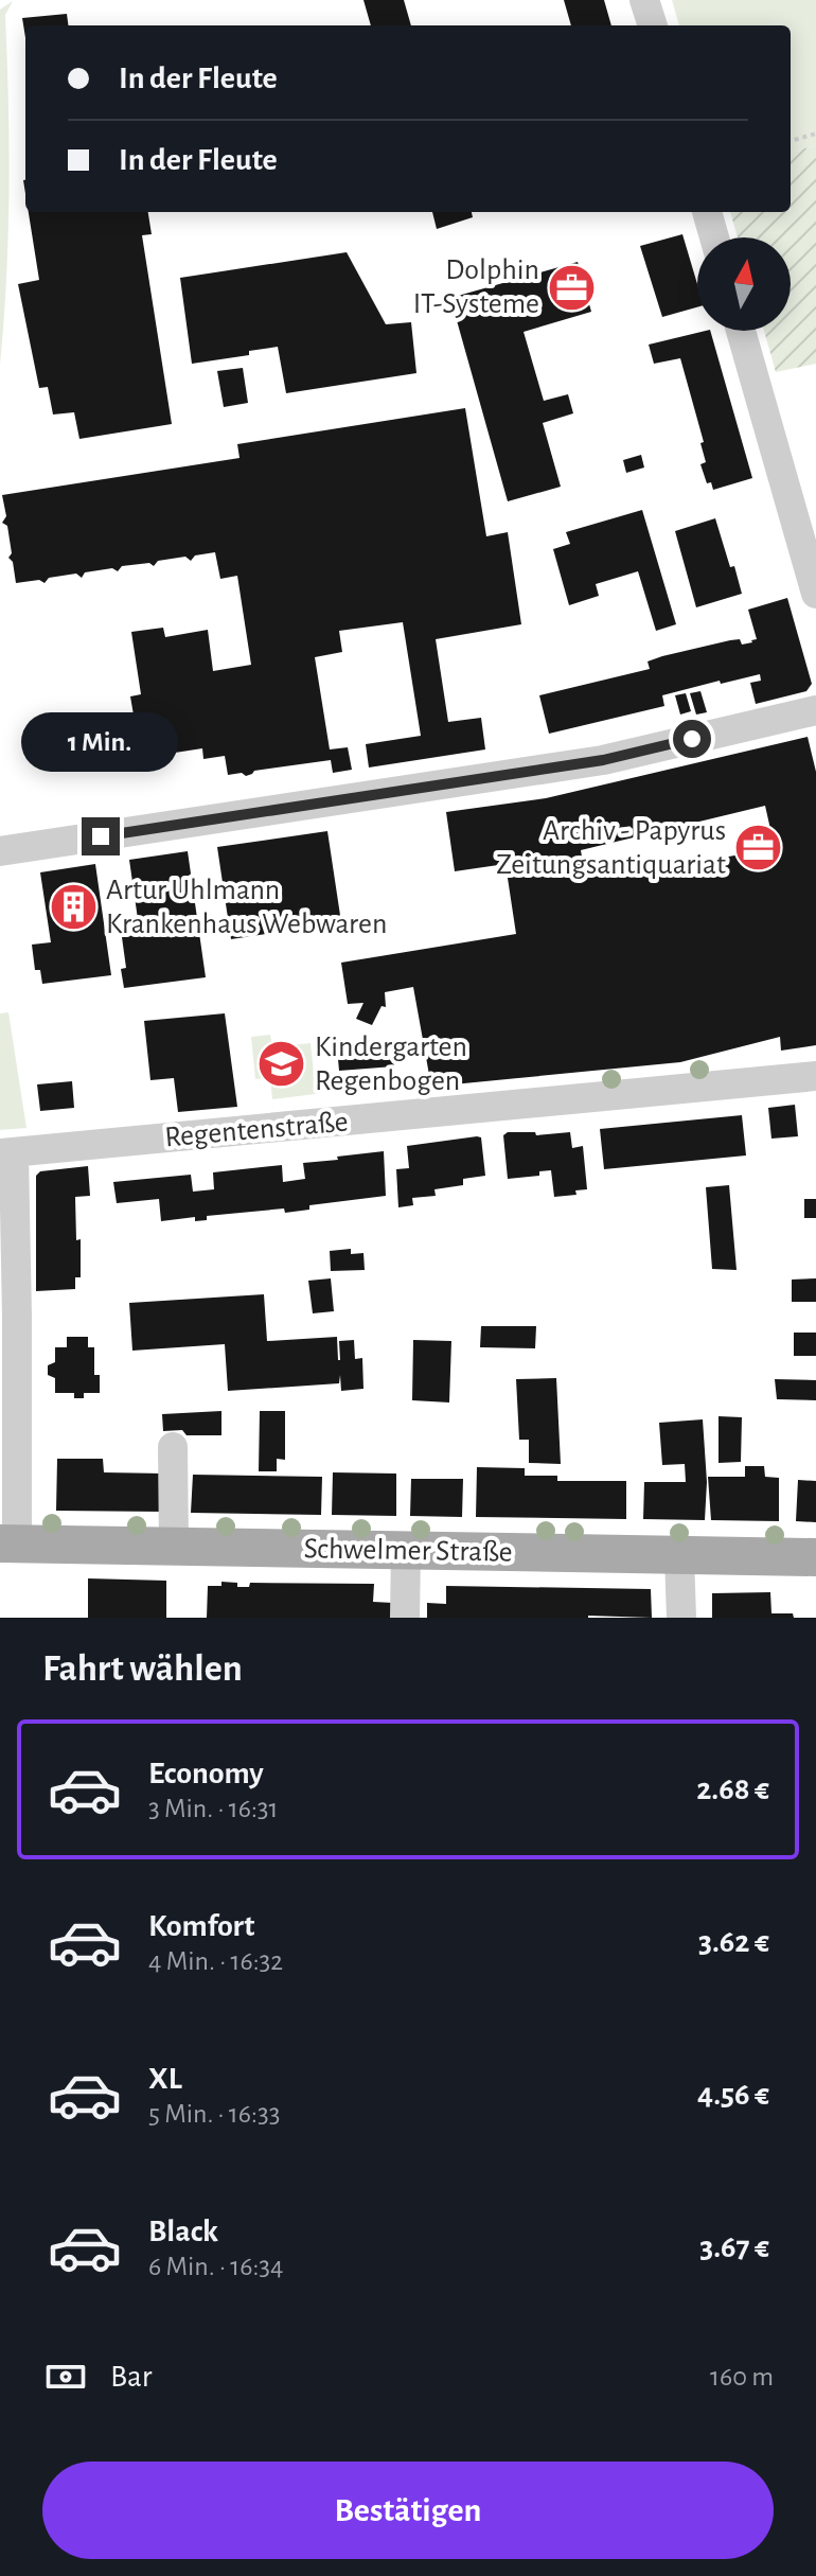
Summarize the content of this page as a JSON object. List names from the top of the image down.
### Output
{
  "streets": {
    "main road": ["Schwelmer Straße"],
    "street": ["Regentenstraße"]
  },
  "places": {
    "office": ["Dolphin IT-Systeme", "Archiv - Papyrus Zeitungsantiquariat"],
    "building": ["Artur Uhlmann Krankenhaus Webwaren"],
    "school or university": ["Kindergarten Regenbogen"]
  },
  "north": "top",
  "page": {
    "banner": ["In der Fleute", "In der Fleute"],
    "bubble": "1 Min.",
    "heading": "Fahrt wählen",
    "list": [
      {
        "name": "Economy",
        "note": "3 Min. · 16:31",
        "value": "2.68 €"
      },
      {
        "name": "Komfort",
        "note": "4 Min. · 16:32",
        "value": "3.62 €"
      },
      {
        "name": "XL",
        "note": "5 Min. · 16:33",
        "value": "4.56 €"
      },
      {
        "name": "Black",
        "note": "6 Min. · 16:34",
        "value": "3.67 €"
      }
    ],
    "pay": ["Bar", "160 m"],
    "buttons": "Bestätigen"
  }
}
